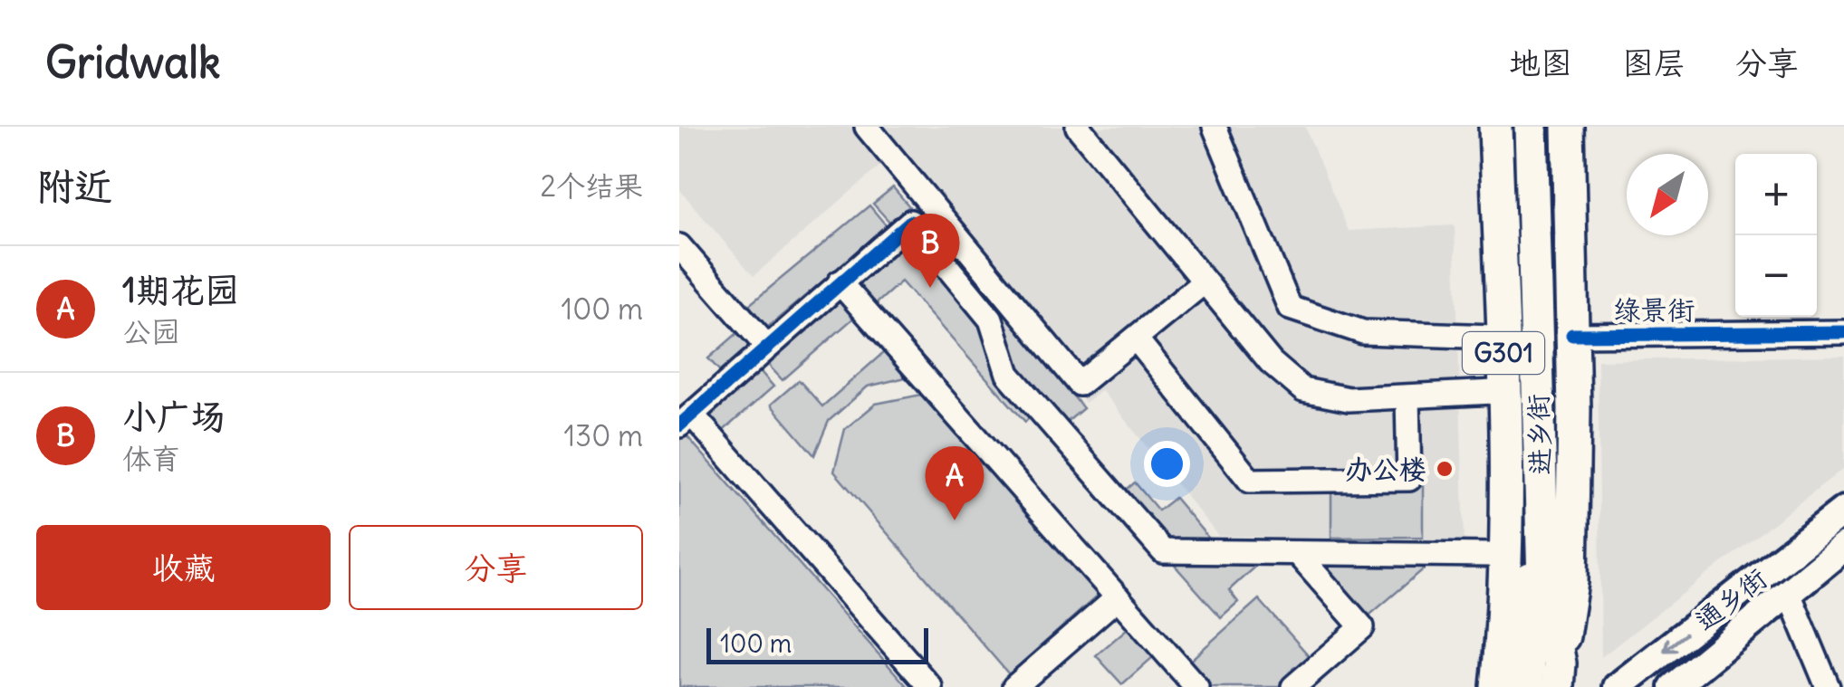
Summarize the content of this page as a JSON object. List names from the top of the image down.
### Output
{
  "streets": {
    "highway": ["G301", "进乡街"],
    "main road": ["通乡街"],
    "street": ["绿景街"]
  },
  "places": ["办公楼"],
  "scale_bar": "100 m",
  "north": "bottom left",
  "page": {
    "header": "Gridwalk",
    "nav": ["地图", "图层", "分享"],
    "heading": ["附近", "2个结果"],
    "map_buttons": ["+", "−"],
    "pins": ["B", "A"],
    "list": [
      {
        "mark": "A",
        "name": "1期花园",
        "note": "公园",
        "value": "100 m"
      },
      {
        "mark": "B",
        "name": "小广场",
        "note": "体育",
        "value": "130 m"
      }
    ],
    "buttons": ["收藏", "分享"],
    "scale": "100 m"
  }
}
